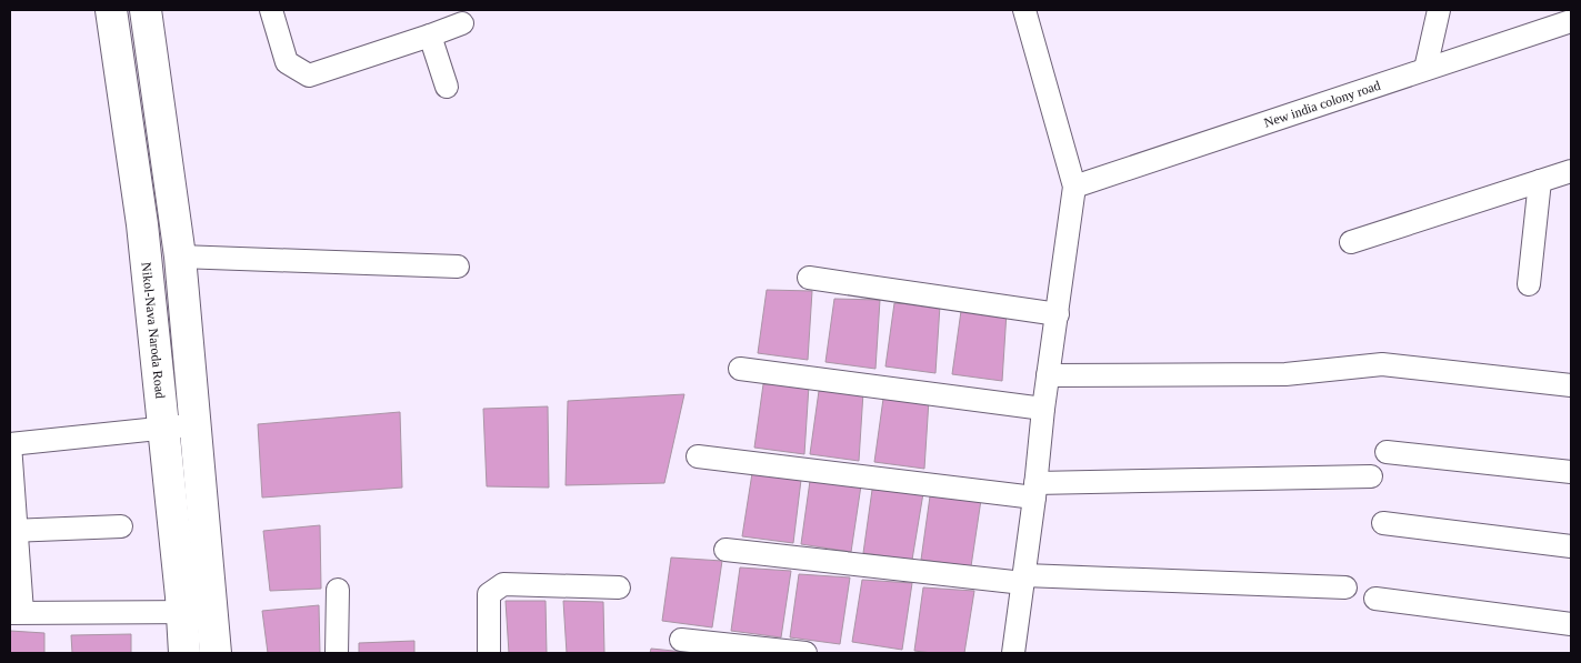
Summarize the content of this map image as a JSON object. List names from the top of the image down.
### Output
{
  "streets": {
    "street": ["New india colony road", "Nikol-Nava Naroda Road"]
  }
}
